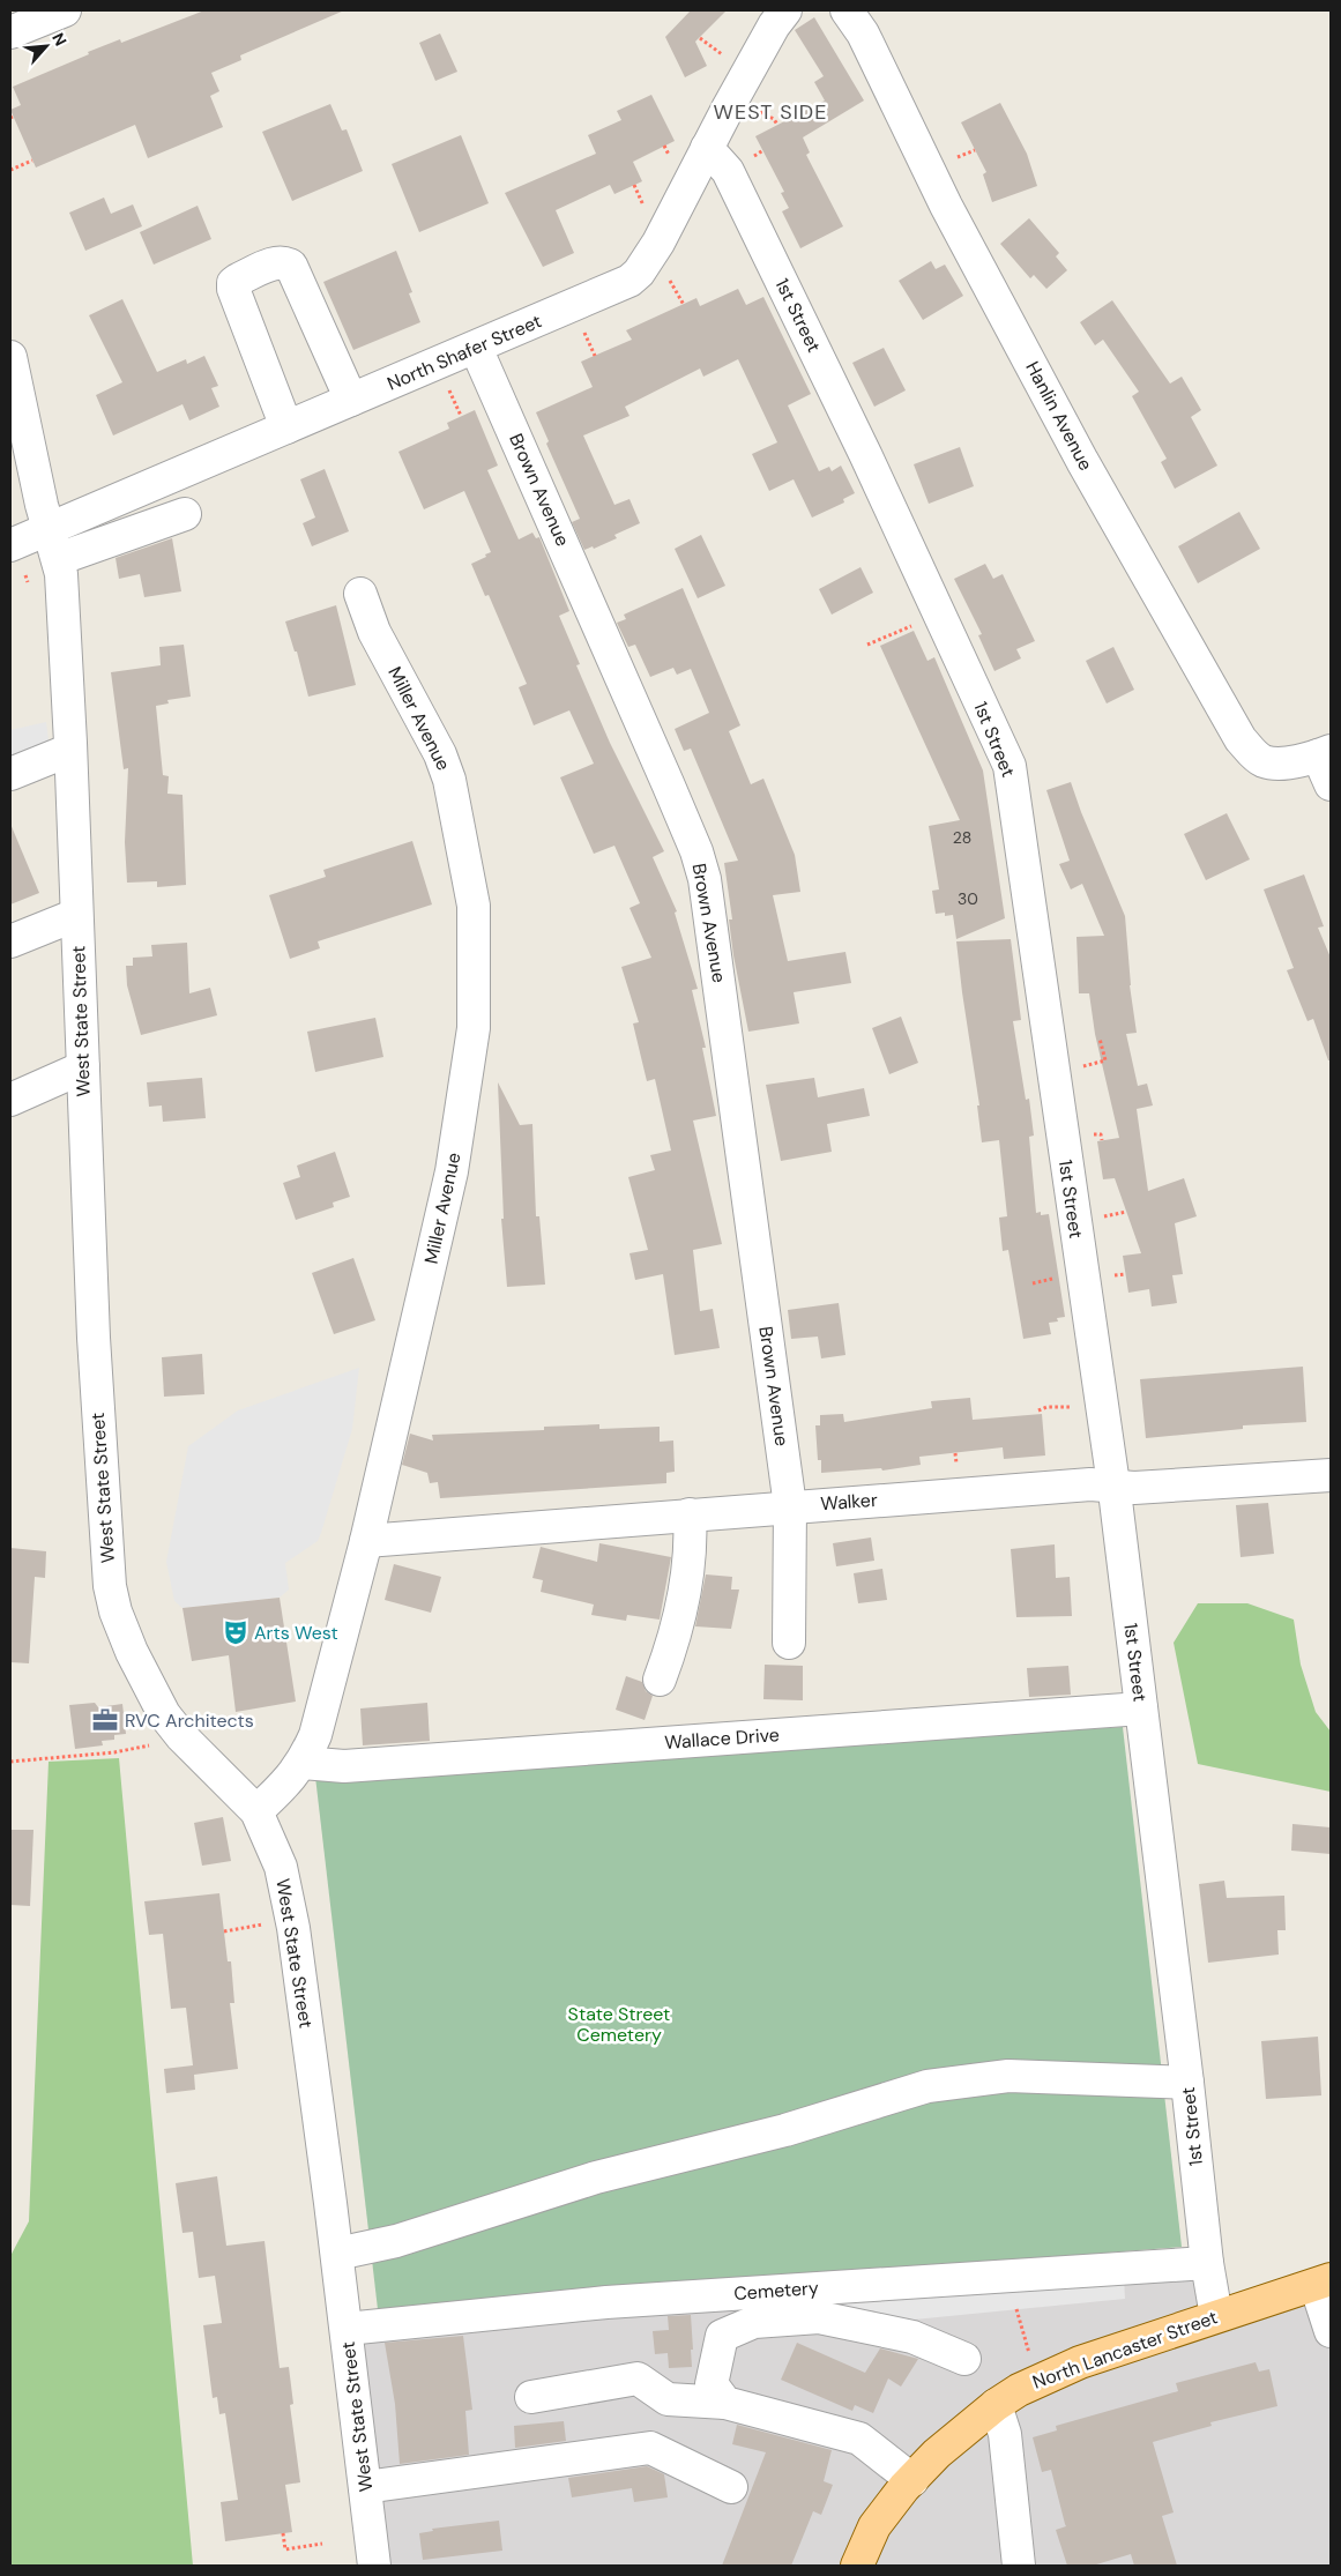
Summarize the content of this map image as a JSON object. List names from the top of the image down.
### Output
{
  "streets": {
    "main road": ["North Lancaster Street"],
    "street": [
      "1st Street",
      "North Shafer Street",
      "Hanlin Avenue",
      "Brown Avenue",
      "Miller Avenue",
      "West State Street",
      "Walker",
      "Wallace Drive",
      "Cemetery"
    ]
  },
  "crossings": [
    ["1st Street", "North Shafer Street"],
    ["1st Street", "Walker"],
    ["1st Street", "Wallace Drive"],
    ["1st Street", "Cemetery"],
    ["1st Street", "North Lancaster Street"],
    ["North Shafer Street", "Brown Avenue"],
    ["North Shafer Street", "West State Street"],
    ["Brown Avenue", "Walker"],
    ["Miller Avenue", "West State Street"],
    ["Miller Avenue", "Walker"],
    ["Miller Avenue", "Wallace Drive"],
    ["West State Street", "Cemetery"]
  ],
  "districts": ["WEST SIDE"],
  "parks": ["State Street Cemetery"],
  "places": {
    "theatre": ["Arts West"],
    "office": ["RVC Architects"]
  },
  "house_numbers": ["28", "30"],
  "north": "top right"
}
